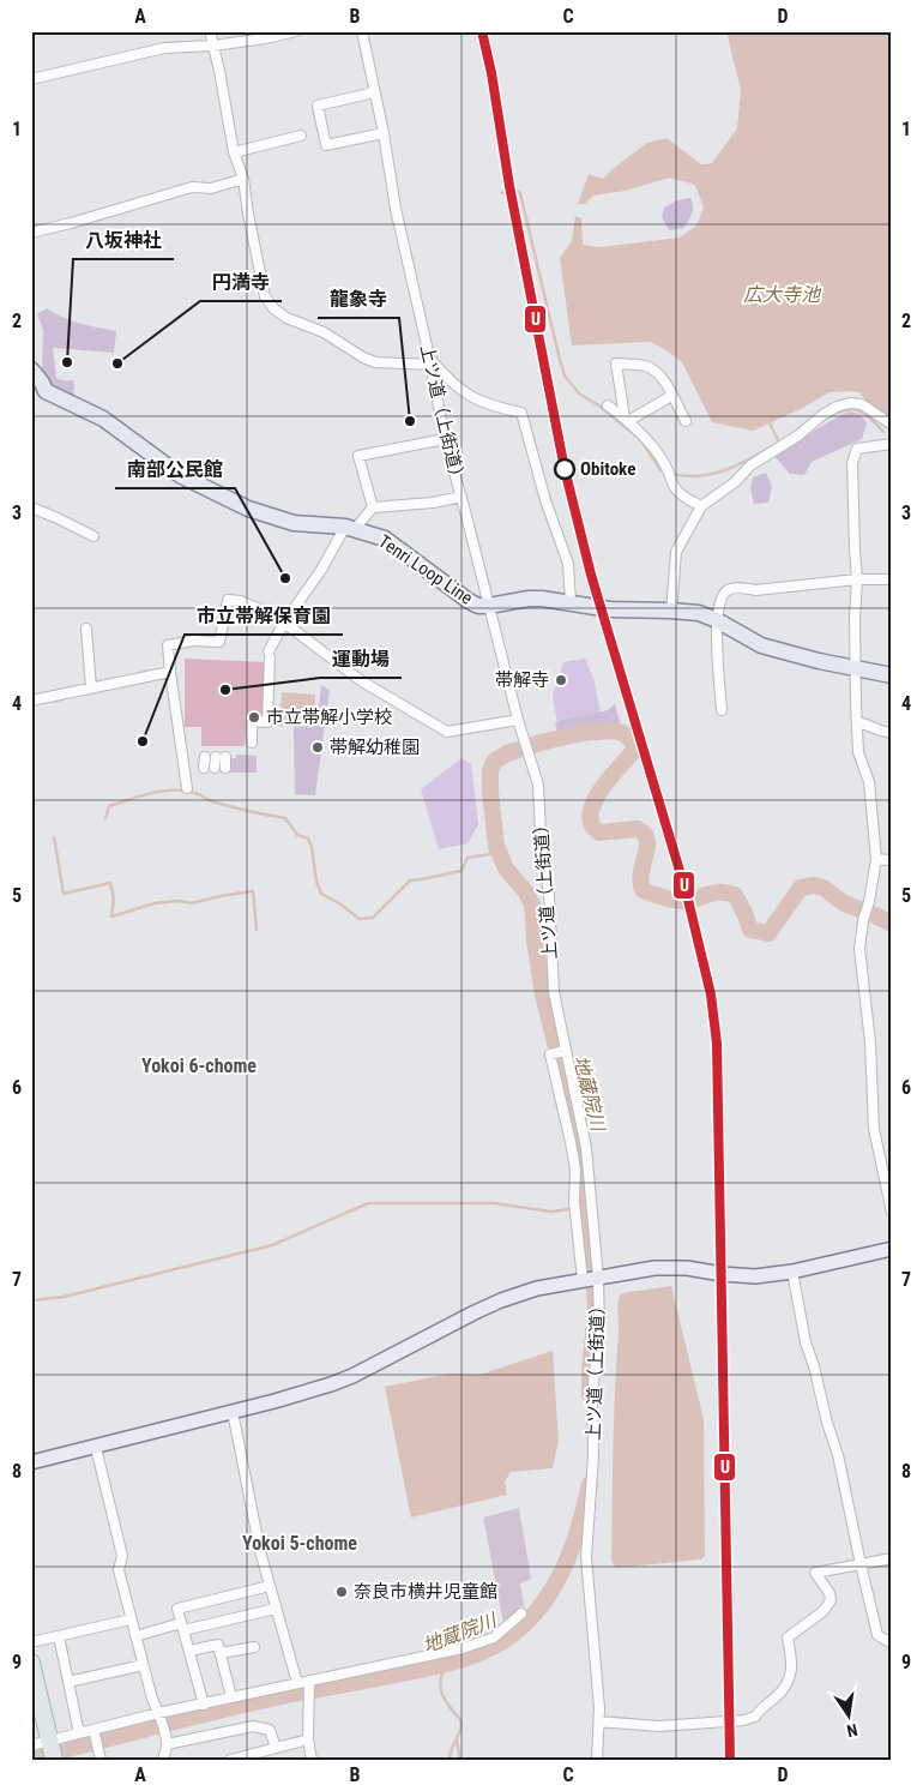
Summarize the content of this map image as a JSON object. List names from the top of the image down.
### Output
{
  "streets": {
    "main road": ["Tenri Loop Line"],
    "street": ["上ツ道（上街道）"]
  },
  "crossings": [
    ["上ツ道（上街道）", "Tenri Loop Line"]
  ],
  "districts": ["Yokoi 6-chome", "Yokoi 5-chome"],
  "water": ["広大寺池", "地蔵院川"],
  "places": [
    "八坂神社",
    "円満寺",
    "龍象寺",
    "Obitoke",
    "南部公民館",
    "帯解寺",
    "運動場",
    "市立帯解小学校",
    "市立帯解保育園",
    "帯解幼稚園",
    "奈良市横井児童館"
  ],
  "lines": ["transit line U"],
  "north": "bottom",
  "grid": {
    "columns": [
      "A",
      "B",
      "C",
      "D"
    ],
    "rows": [
      "1",
      "2",
      "3",
      "4",
      "5",
      "6",
      "7",
      "8",
      "9"
    ]
  }
}
